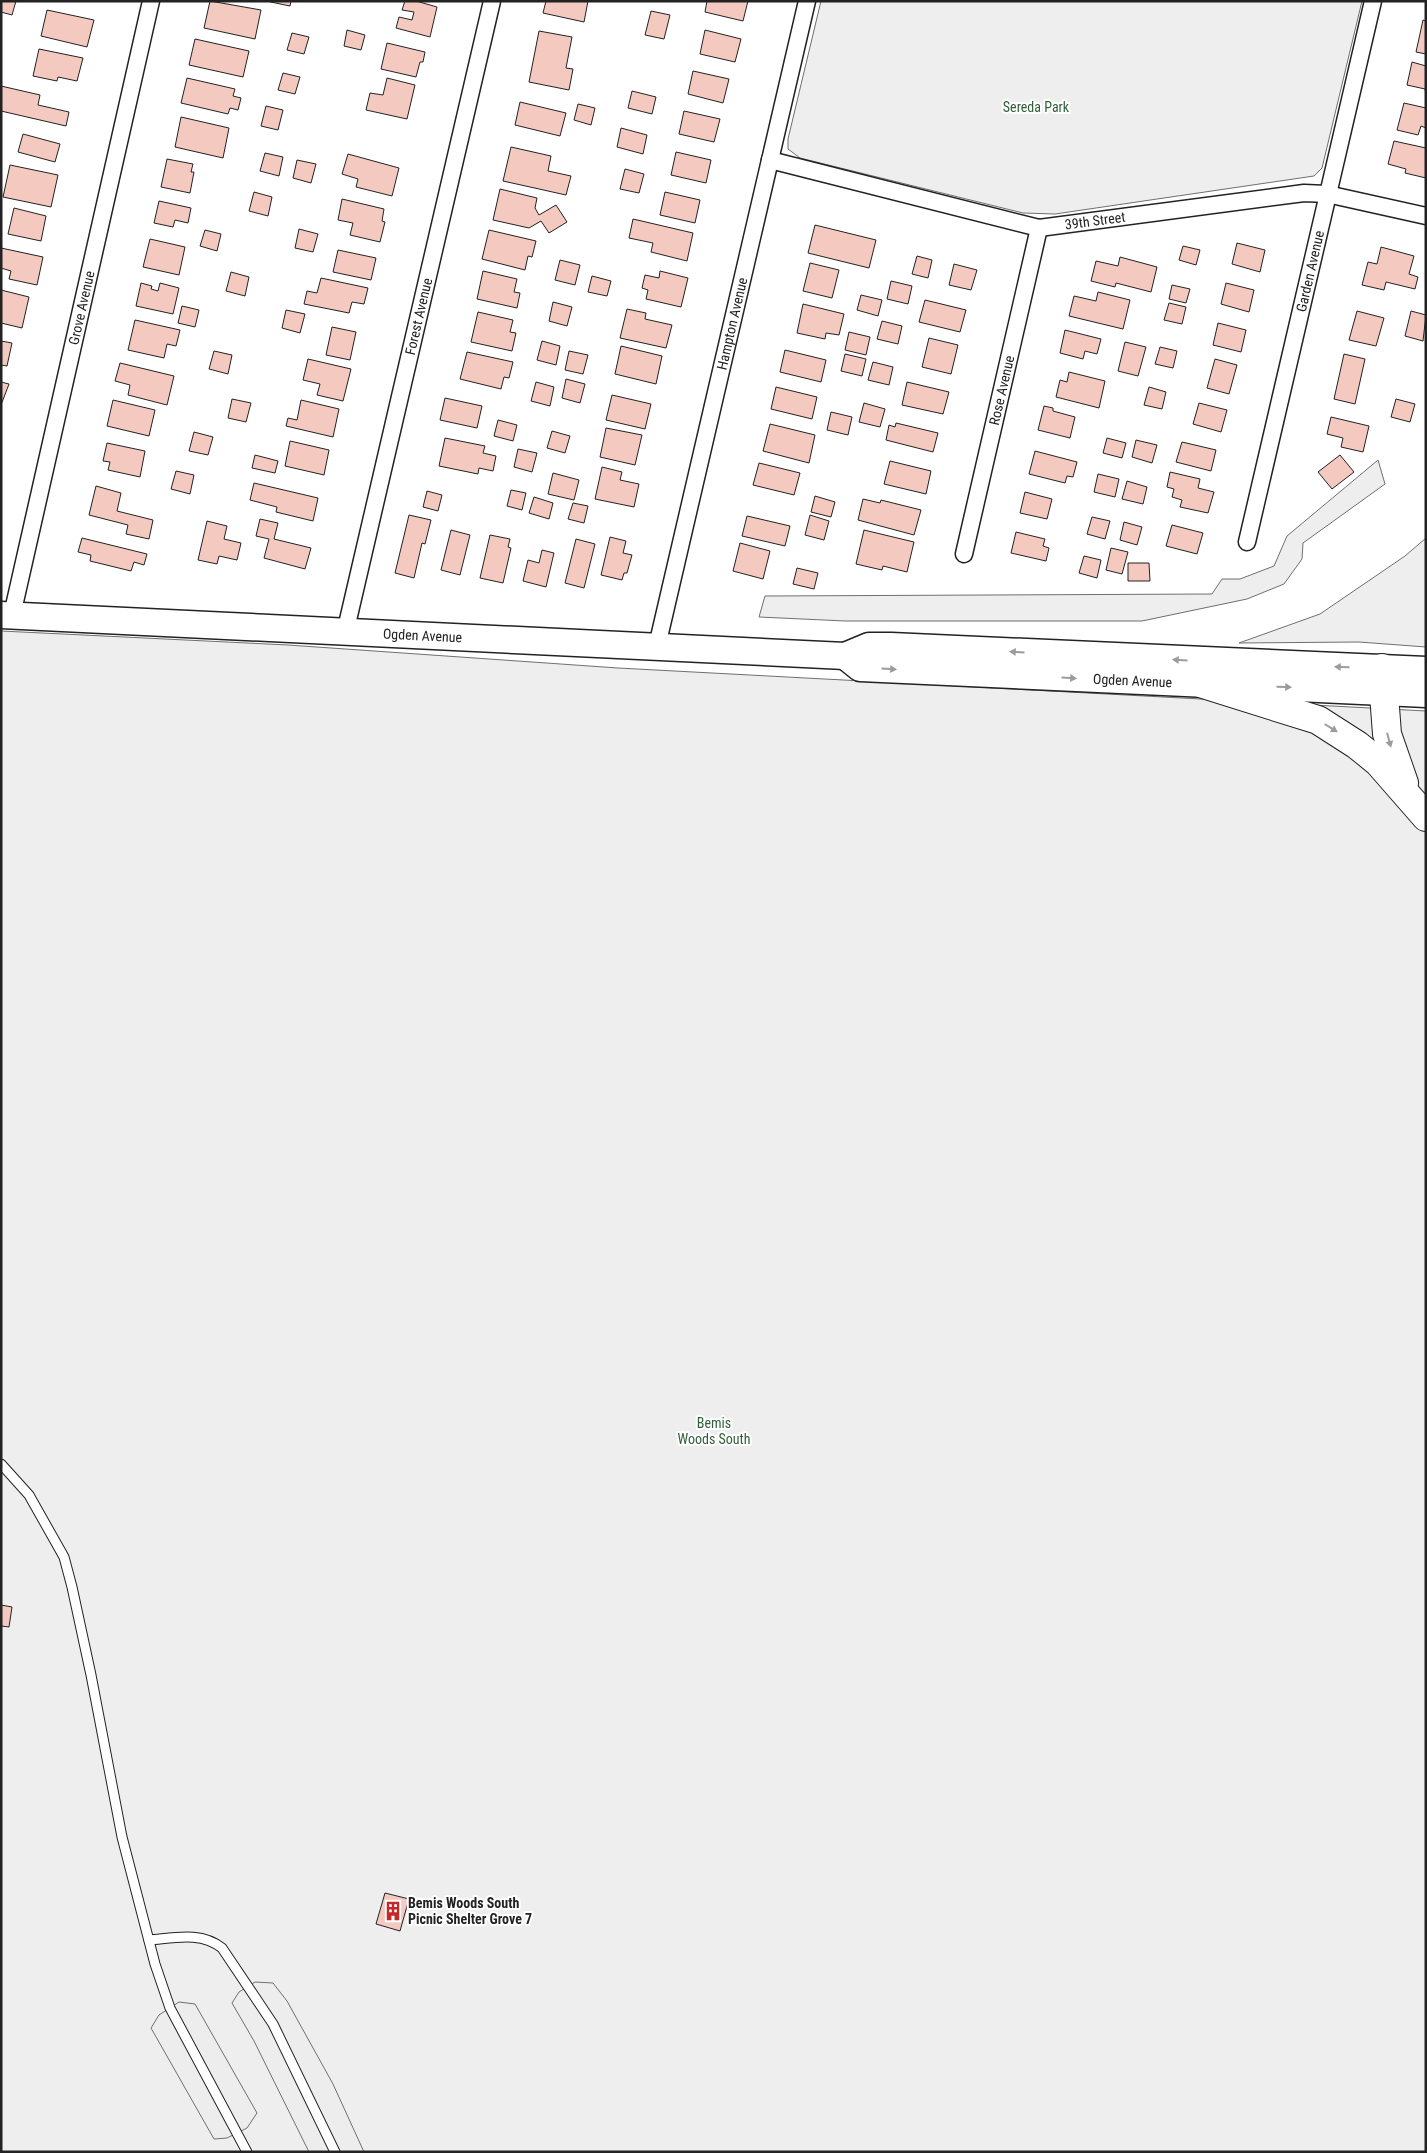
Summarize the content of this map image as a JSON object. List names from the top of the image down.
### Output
{
  "streets": {
    "main road": ["Ogden Avenue"],
    "street": [
      "39th Street",
      "Garden Avenue",
      "Grove Avenue",
      "Forest Avenue",
      "Hampton Avenue",
      "Rose Avenue"
    ]
  },
  "crossings": [
    ["39th Street", "Garden Avenue"],
    ["39th Street", "Hampton Avenue"],
    ["39th Street", "Rose Avenue"],
    ["Grove Avenue", "Ogden Avenue"],
    ["Forest Avenue", "Ogden Avenue"],
    ["Hampton Avenue", "Ogden Avenue"]
  ],
  "parks": ["Sereda Park", "Bemis Woods South"],
  "places": {
    "building": ["Bemis Woods South Picnic Shelter Grove 7"]
  }
}
